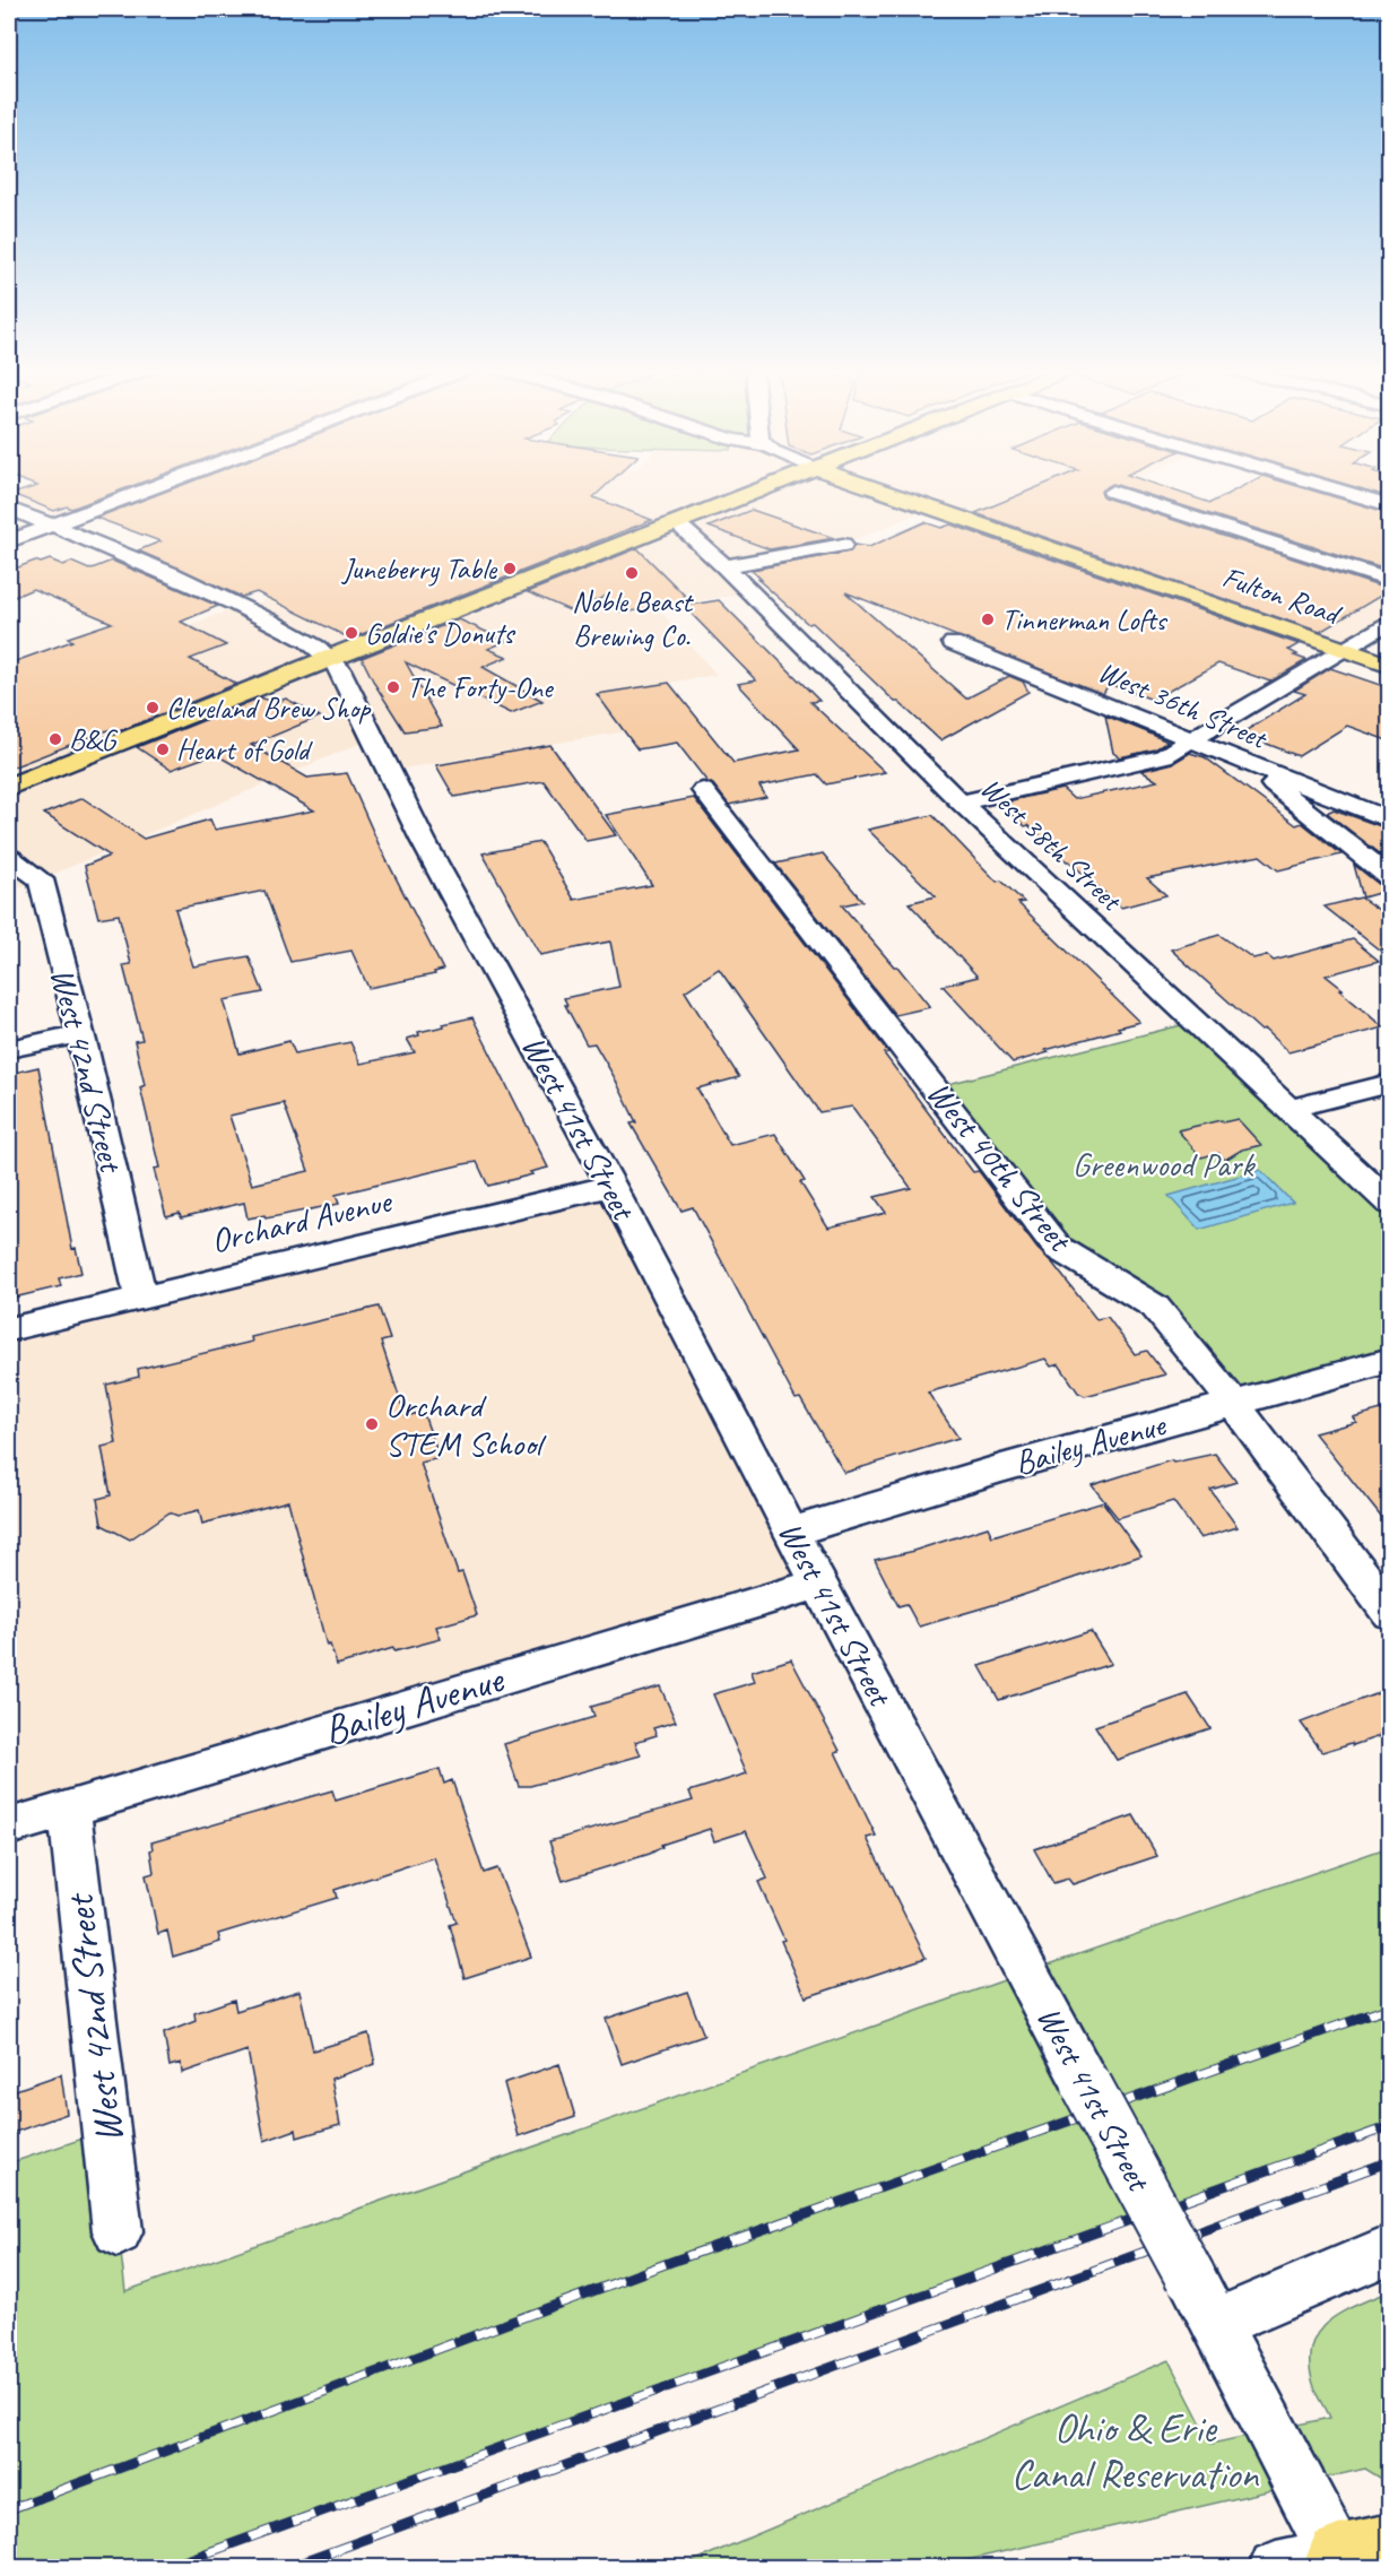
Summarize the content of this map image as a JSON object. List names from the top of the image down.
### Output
{
  "streets": {
    "main road": ["Fulton Road"],
    "street": [
      "West 36th Street",
      "West 38th Street",
      "West 42nd Street",
      "West 41st Street",
      "West 40th Street",
      "Orchard Avenue",
      "Bailey Avenue"
    ]
  },
  "crossings": [
    ["West 42nd Street", "Orchard Avenue"],
    ["West 42nd Street", "Bailey Avenue"],
    ["West 41st Street", "Orchard Avenue"],
    ["West 41st Street", "Bailey Avenue"],
    ["West 40th Street", "Bailey Avenue"]
  ],
  "parks": ["Greenwood Park", "Ohio & Erie Canal Reservation"],
  "places": [
    "Juneberry Table",
    "Noble Beast Brewing Co.",
    "Tinnerman Lofts",
    "Goldie's Donuts",
    "The Forty-One",
    "Cleveland Brew Shop",
    "B&G",
    "Heart of Gold",
    "Orchard STEM School"
  ]
}
